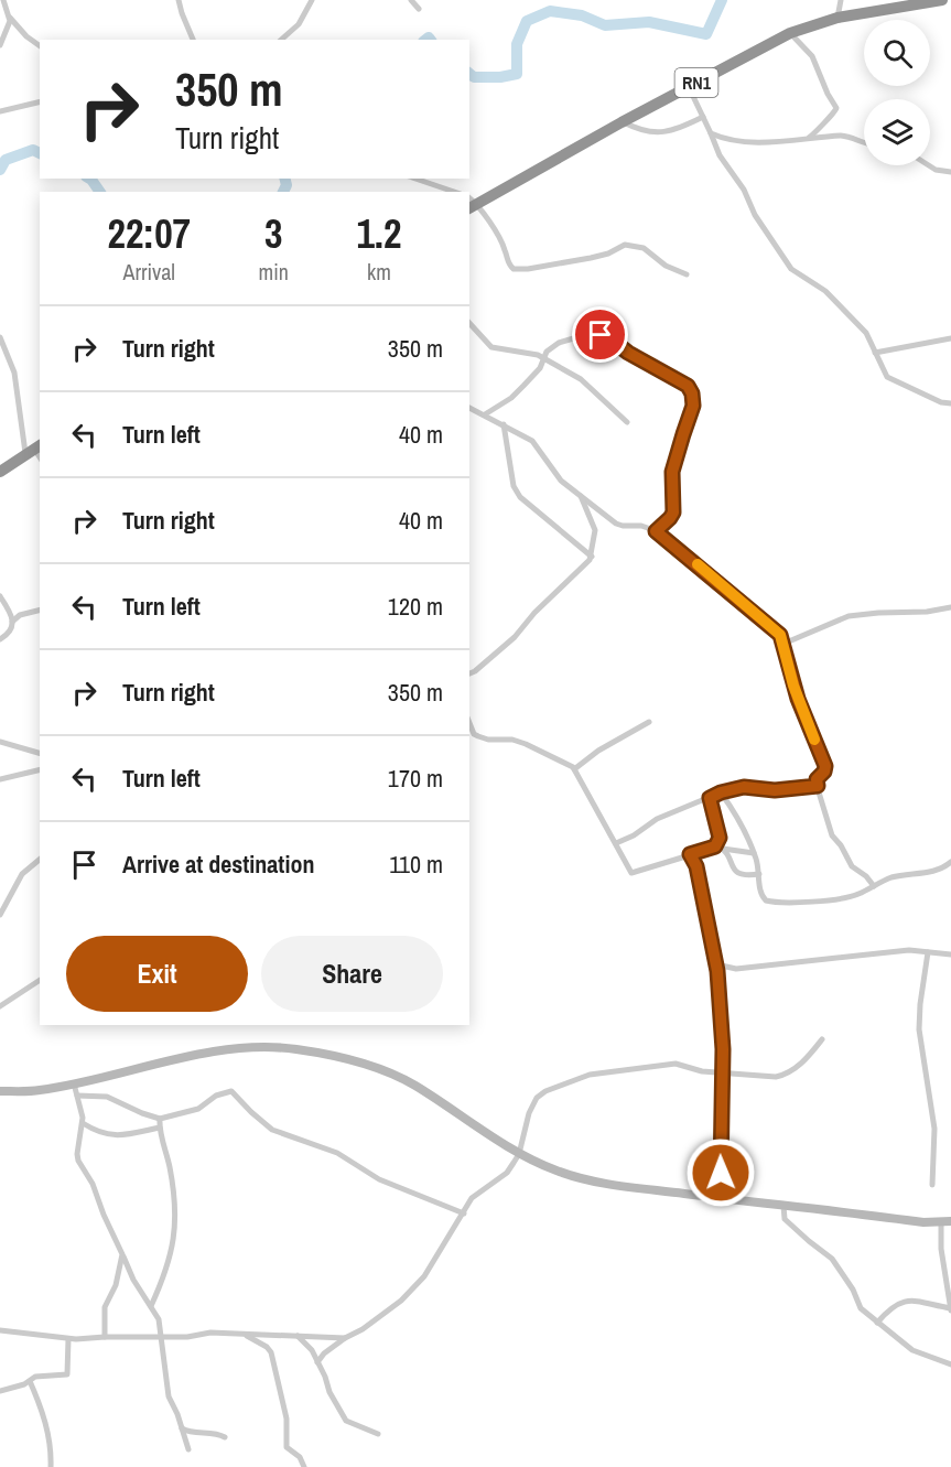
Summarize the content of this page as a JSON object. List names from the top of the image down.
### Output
{
  "streets": {
    "highway": ["RN1"]
  },
  "page": {
    "turn": ["350 m", "Turn right"],
    "eta": [
      "22:07",
      "Arrival",
      "3",
      "min",
      "1.2",
      "km"
    ],
    "list": [
      {
        "name": "Turn right",
        "value": "350 m"
      },
      {
        "name": "Turn left",
        "value": "40 m"
      },
      {
        "name": "Turn right",
        "value": "40 m"
      },
      {
        "name": "Turn left",
        "value": "120 m"
      },
      {
        "name": "Turn right",
        "value": "350 m"
      },
      {
        "name": "Turn left",
        "value": "170 m"
      },
      {
        "name": "Arrive at destination",
        "value": "110 m"
      }
    ],
    "buttons": ["Exit", "Share"]
  }
}
